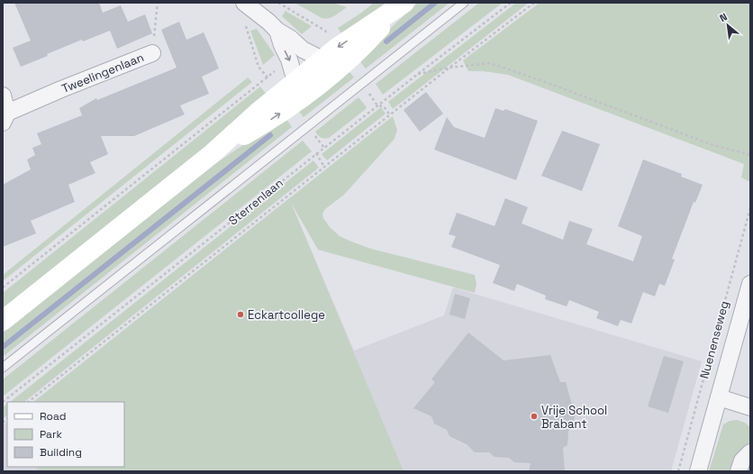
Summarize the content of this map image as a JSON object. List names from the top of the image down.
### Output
{
  "streets": {
    "street": ["Tweelingenlaan", "Nuenenseweg"],
    "path": ["Sterrenlaan"]
  },
  "places": ["Eckartcollege", "Vrije School Brabant"],
  "legend": ["Road", "Park", "Building"],
  "north": "top left"
}
